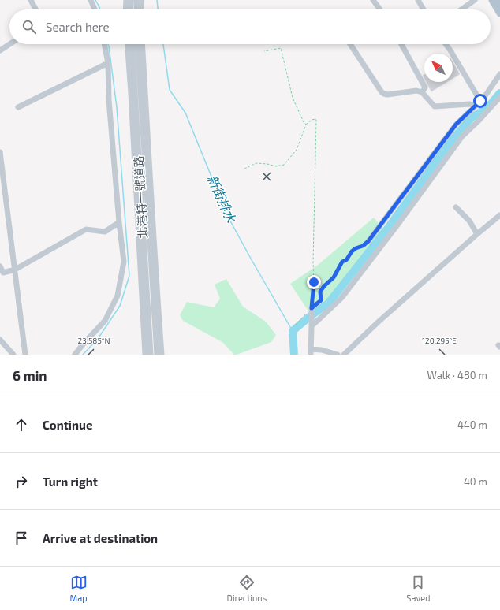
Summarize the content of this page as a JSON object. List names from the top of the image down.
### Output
{
  "streets": {
    "street": ["北港特一號道路"]
  },
  "water": ["新街排水"],
  "north": "top left",
  "page": {
    "search": "Search here",
    "heading": ["6 min", "Walk · 480 m"],
    "list": [
      ["Continue", "440 m"],
      ["Turn right", "40 m"],
      "Arrive at destination"
    ],
    "nav": ["Map", "Directions", "Saved"]
  },
  "coordinates": ["23.585°N", "120.295°E"]
}
